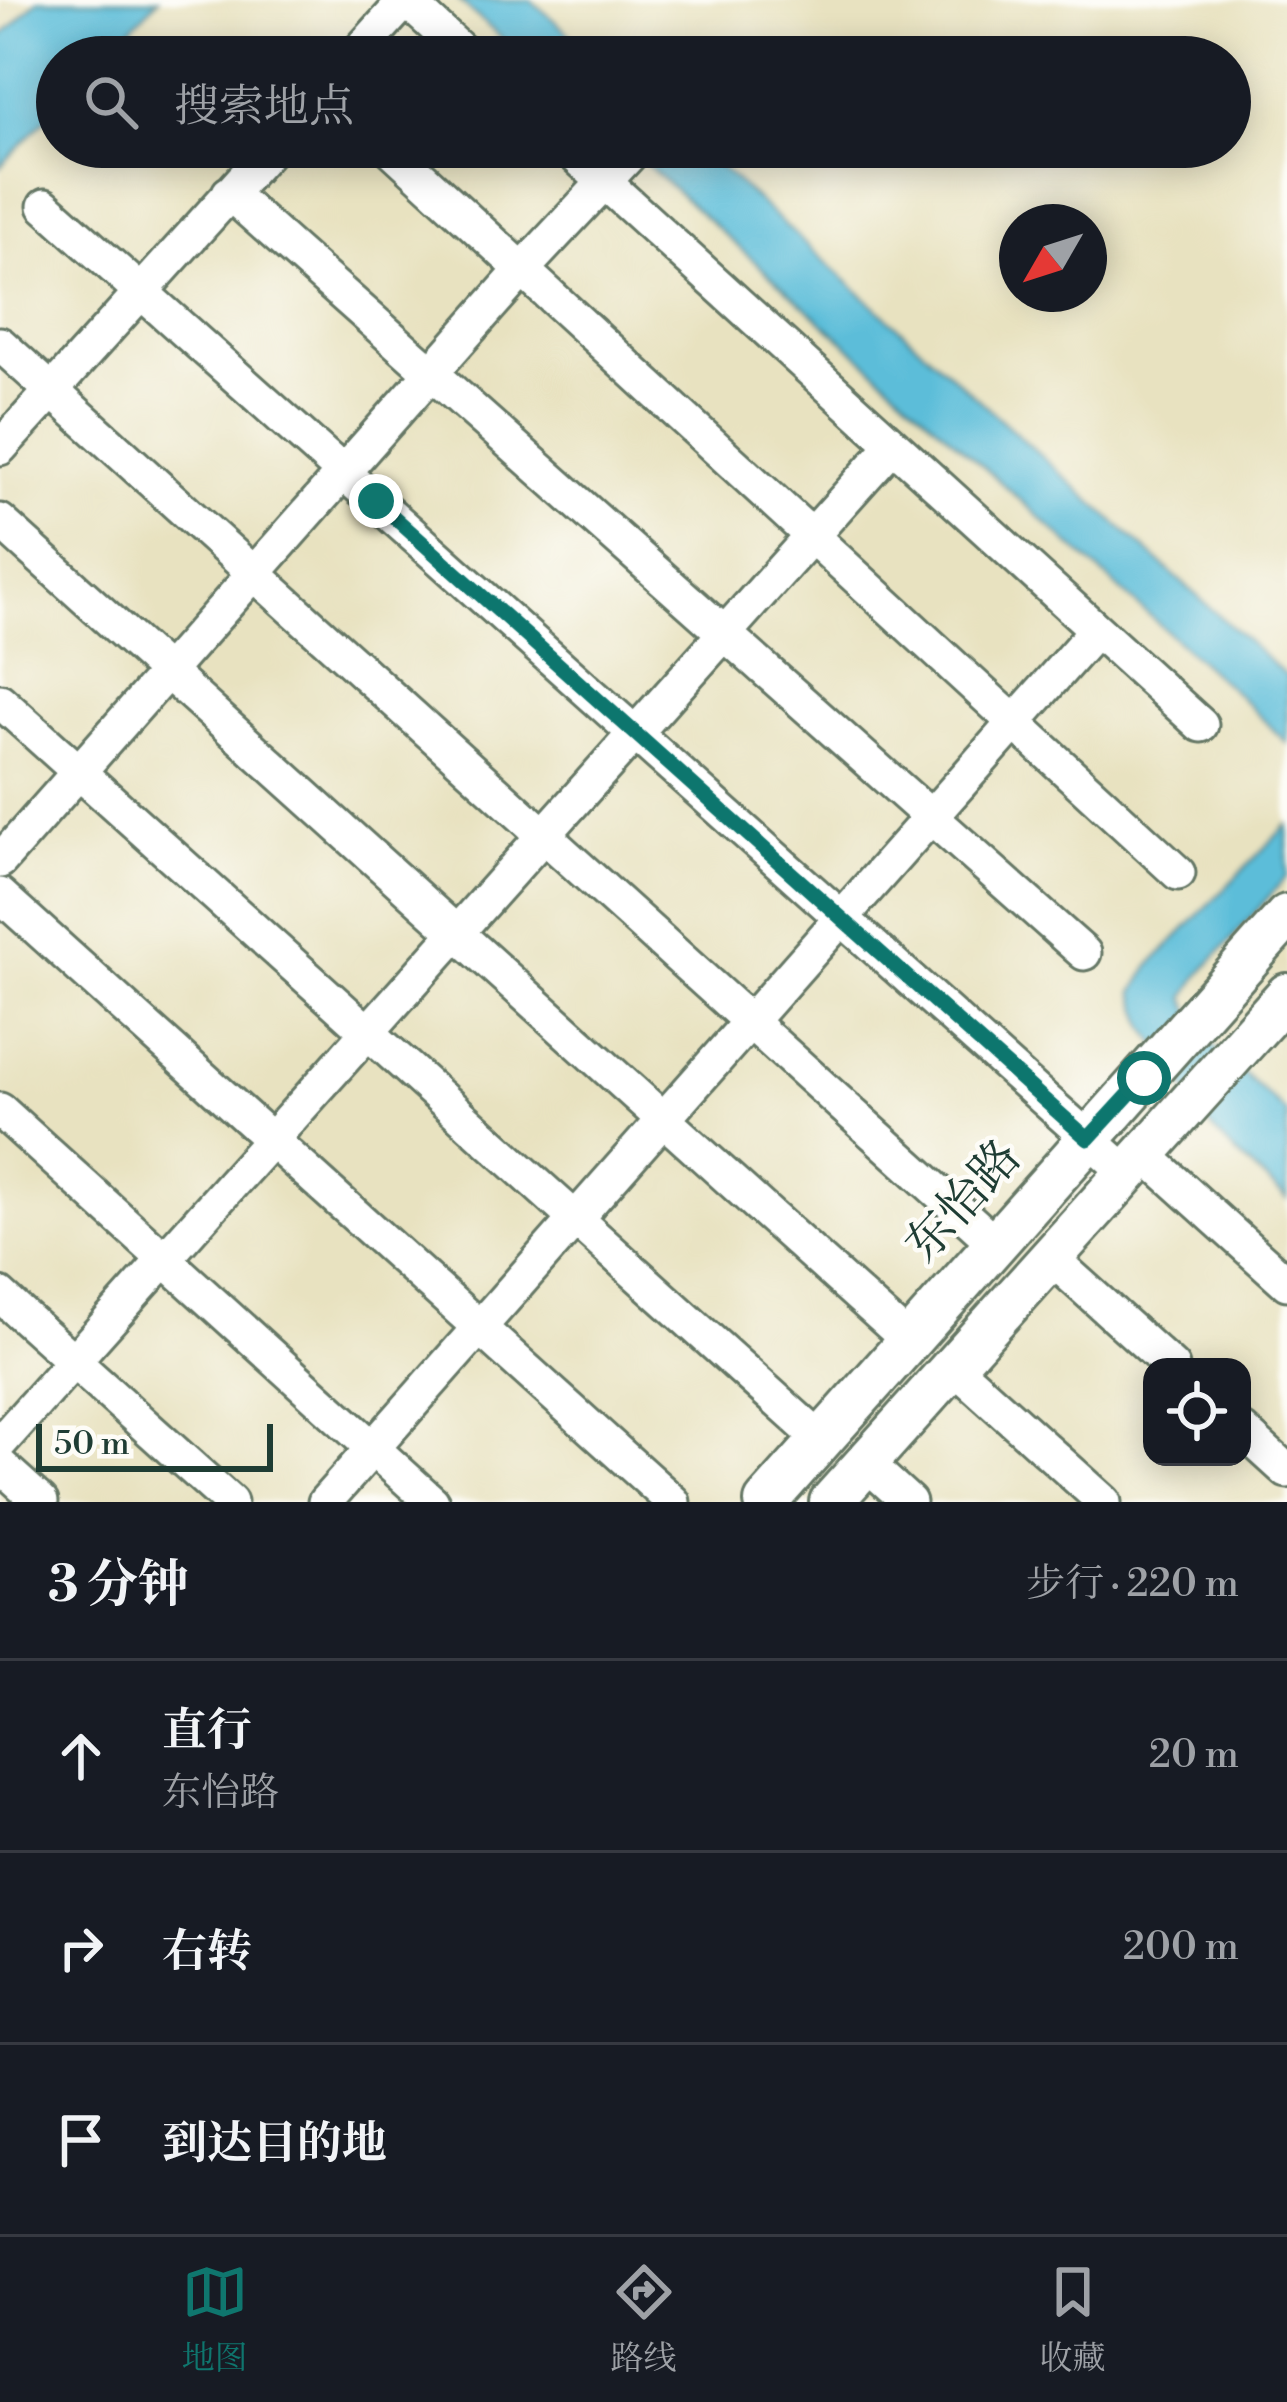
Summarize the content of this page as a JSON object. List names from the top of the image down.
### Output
{
  "streets": {
    "street": ["东怡路"]
  },
  "scale_bar": "50 m",
  "north": "bottom left",
  "page": {
    "search": "搜索地点",
    "scale": "50 m",
    "heading": ["3 分钟", "步行 · 220 m"],
    "list": [
      ["直行", "东怡路", "20 m"],
      ["右转", "200 m"],
      "到达目的地"
    ],
    "nav": ["地图", "路线", "收藏"]
  }
}
